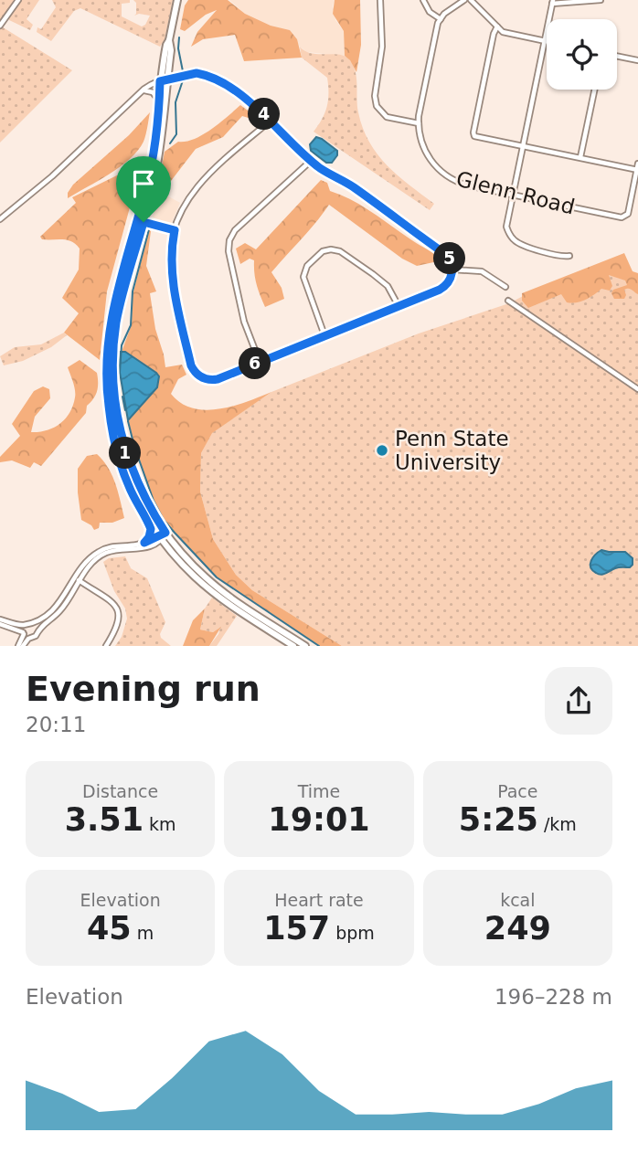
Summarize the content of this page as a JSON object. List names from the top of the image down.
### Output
{
  "streets": {
    "street": ["Glenn Road"]
  },
  "places": ["Penn State University"],
  "page": {
    "pins": [
      "4",
      "5",
      "6",
      "1"
    ],
    "heading": ["Evening run", "20:11"],
    "stats": [
      ["Distance", "3.51 km"],
      ["Time", "19:01"],
      ["Pace", "5:25 /km"],
      ["Elevation", "45 m"],
      ["Heart rate", "157 bpm"],
      ["kcal", "249"]
    ],
    "chart": ["Elevation", "196–228 m"]
  }
}
